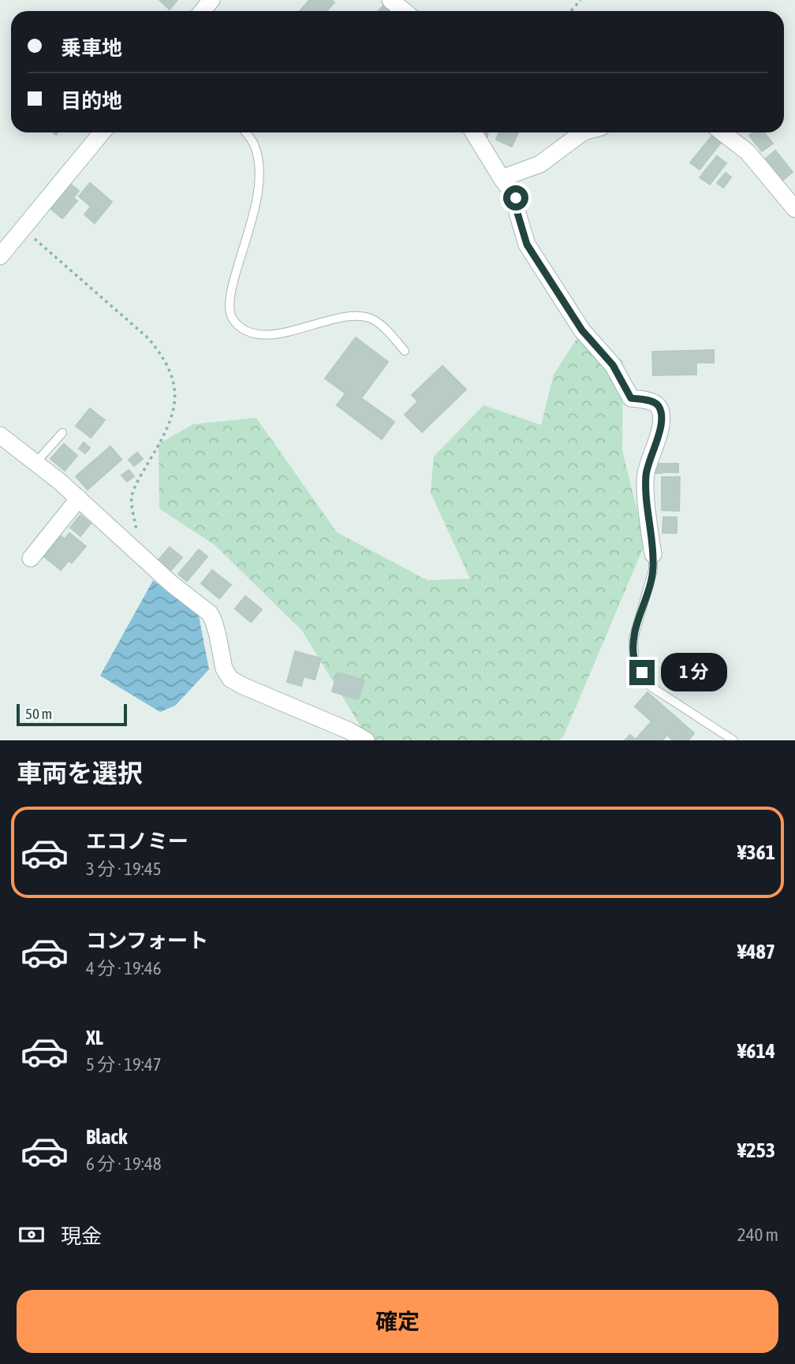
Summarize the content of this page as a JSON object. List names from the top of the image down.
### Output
{
  "scale_bar": "50 m",
  "page": {
    "banner": ["乗車地", "目的地"],
    "bubble": "1 分",
    "scale": "50 m",
    "heading": "車両を選択",
    "list": [
      {
        "name": "エコノミー",
        "note": "3 分 · 19:45",
        "value": "¥361"
      },
      {
        "name": "コンフォート",
        "note": "4 分 · 19:46",
        "value": "¥487"
      },
      {
        "name": "XL",
        "note": "5 分 · 19:47",
        "value": "¥614"
      },
      {
        "name": "Black",
        "note": "6 分 · 19:48",
        "value": "¥253"
      }
    ],
    "pay": ["現金", "240 m"],
    "buttons": "確定"
  }
}
